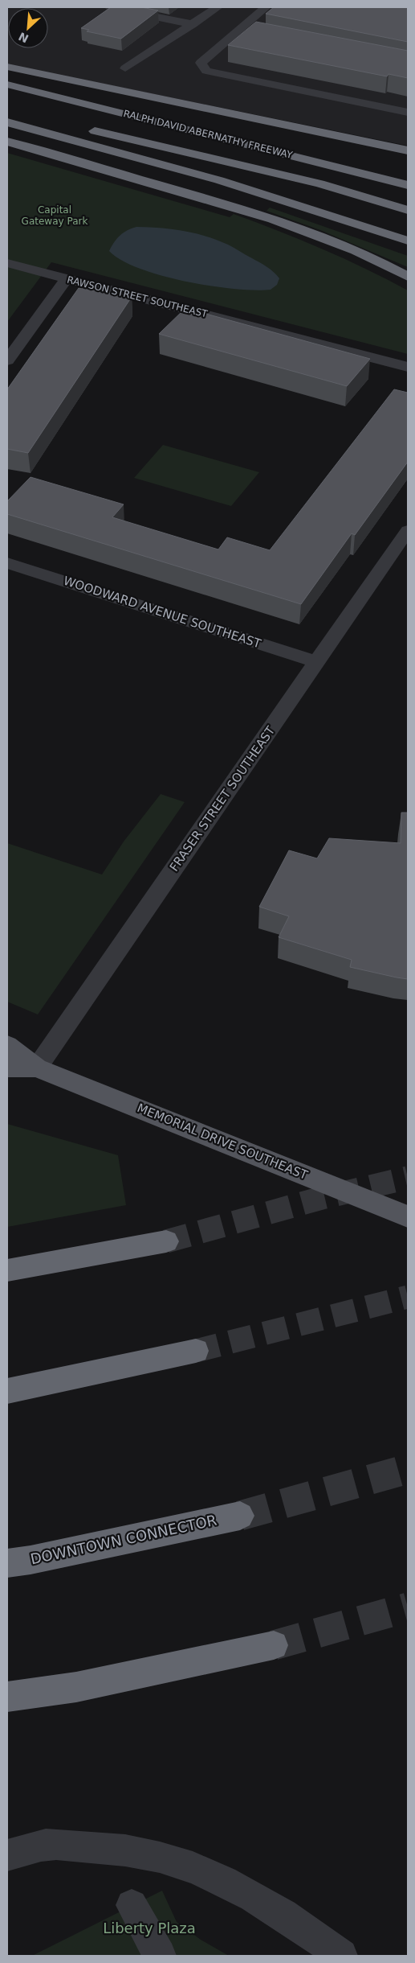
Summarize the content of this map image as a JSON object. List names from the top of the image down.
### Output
{
  "streets": {
    "highway": ["RALPH DAVID ABERNATHY FREEWAY", "DOWNTOWN CONNECTOR"],
    "main road": ["MEMORIAL DRIVE SOUTHEAST"],
    "street": ["RAWSON STREET SOUTHEAST", "WOODWARD AVENUE SOUTHEAST", "FRASER STREET SOUTHEAST"]
  },
  "crossings": [
    ["WOODWARD AVENUE SOUTHEAST", "FRASER STREET SOUTHEAST"],
    ["FRASER STREET SOUTHEAST", "MEMORIAL DRIVE SOUTHEAST"]
  ],
  "parks": ["Capital Gateway Park", "Liberty Plaza"],
  "north": "bottom left"
}
